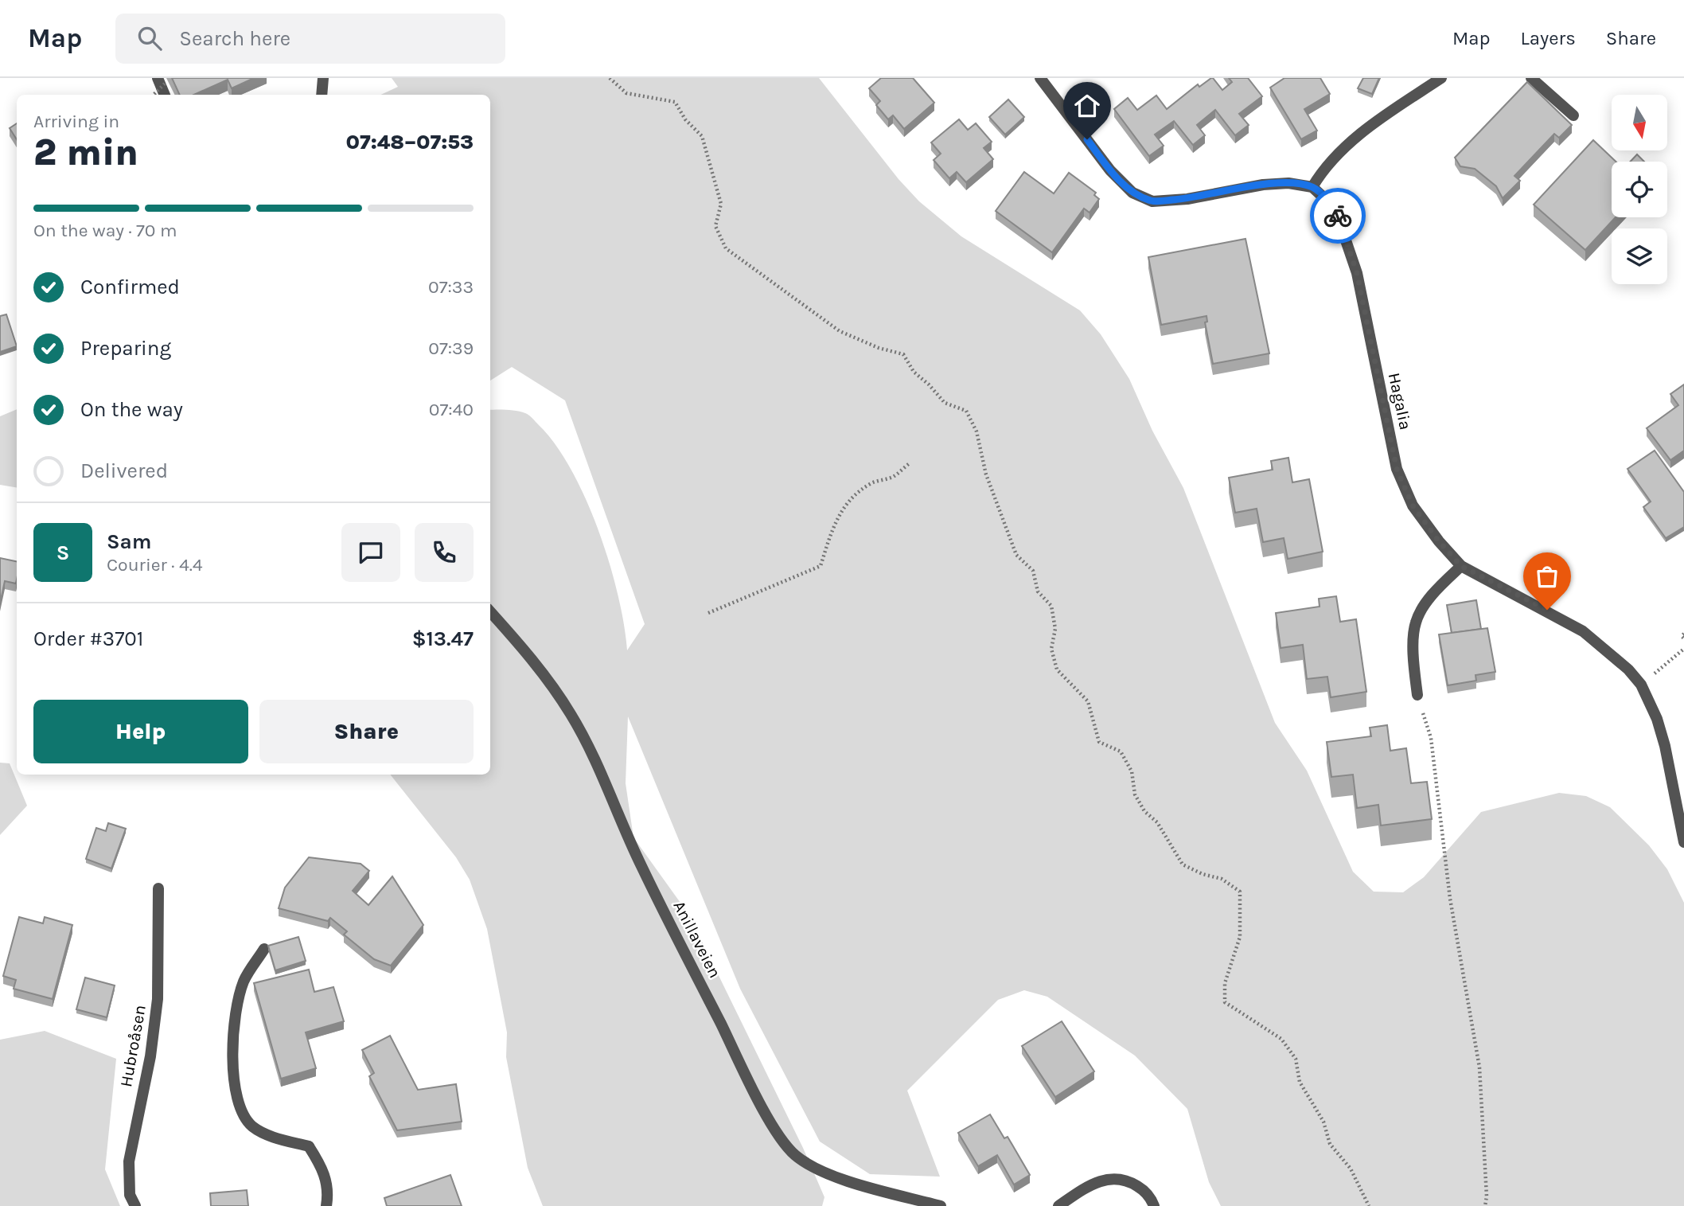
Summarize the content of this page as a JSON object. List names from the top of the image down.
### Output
{
  "streets": {
    "street": ["Hagalia", "Anillaveien", "Hubroåsen"]
  },
  "north": "bottom",
  "page": {
    "header": "Map",
    "search": "Search here",
    "nav": ["Map", "Layers", "Share"],
    "heading": ["2 min", "Arriving in", "07:48–07:53"],
    "panel": [
      "Sam",
      "Courier · 4.4",
      "Order #3701",
      "$13.47"
    ],
    "bar": "On the way · 70 m",
    "list": [
      ["Confirmed", "07:33"],
      ["Preparing", "07:39"],
      ["On the way", "07:40"],
      "Delivered"
    ],
    "round": "S",
    "buttons": ["Help", "Share"]
  }
}
